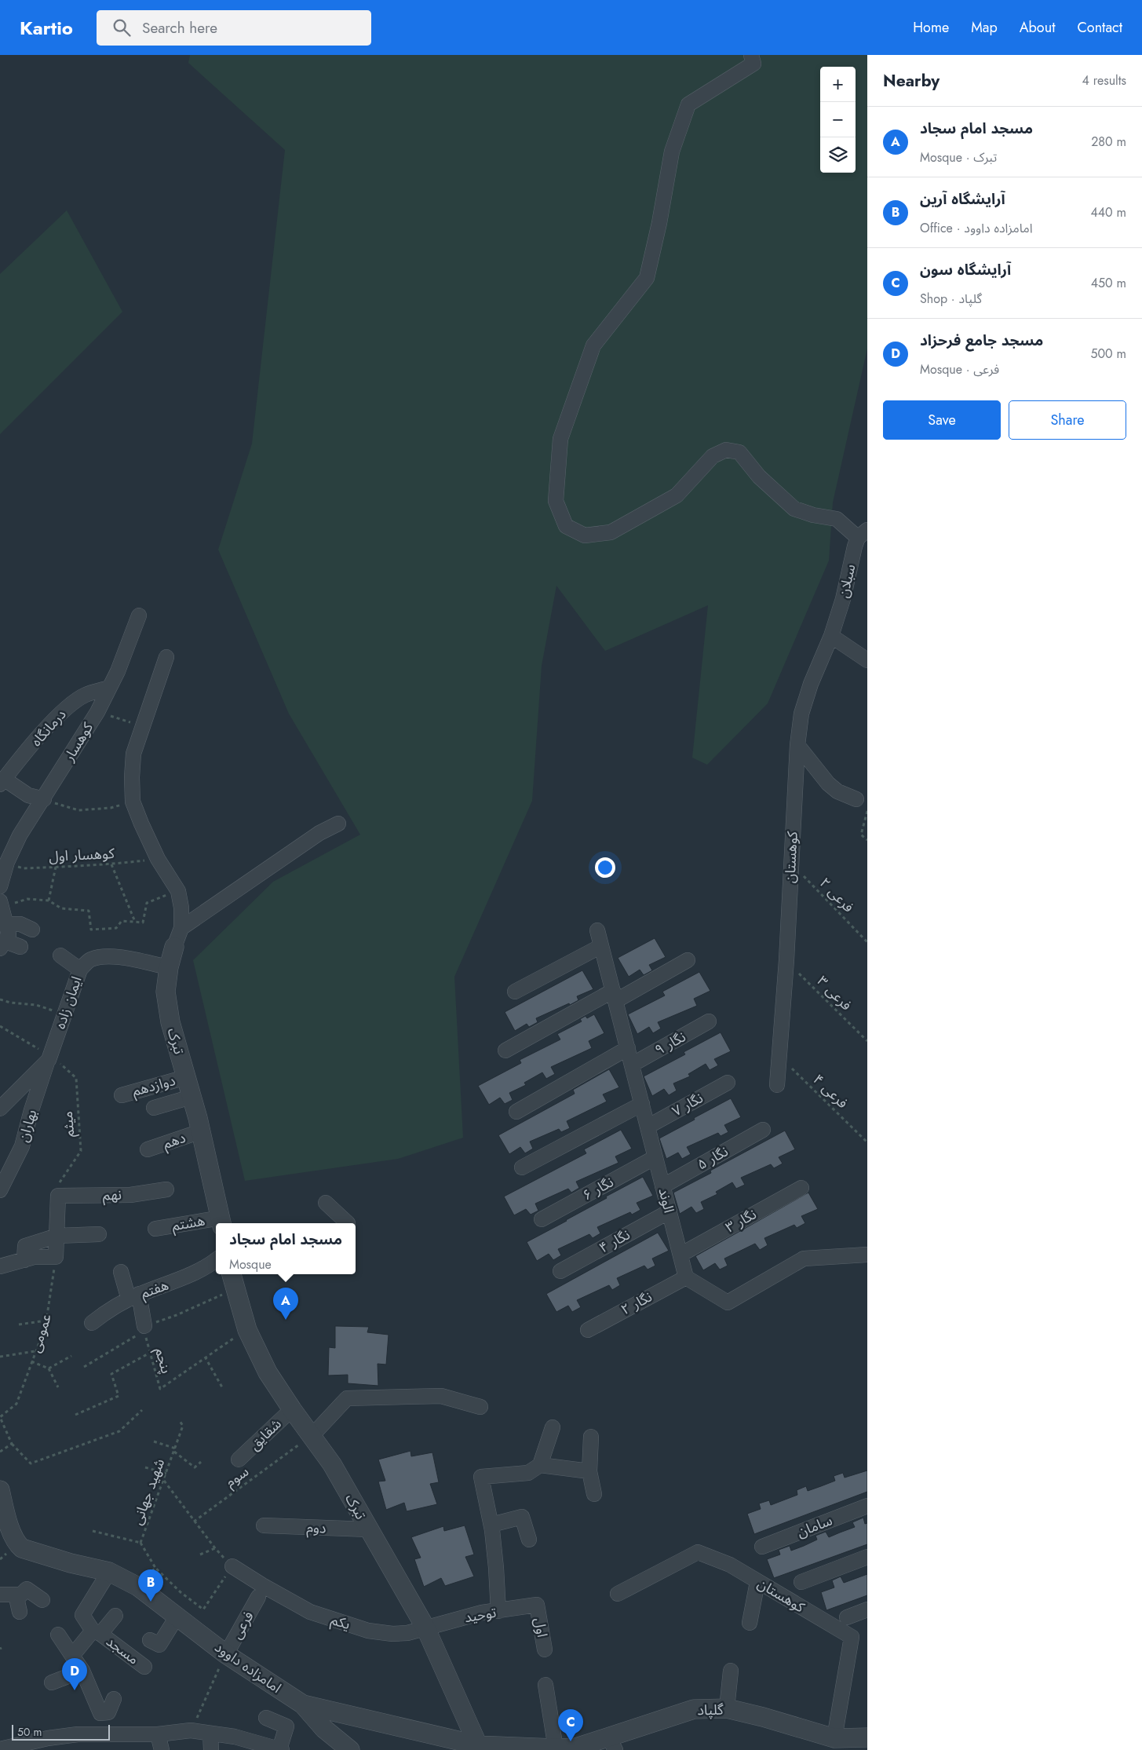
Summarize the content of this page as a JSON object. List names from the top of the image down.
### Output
{
  "streets": {
    "street": [
      "سبلان",
      "درمانگاه",
      "کوهسار",
      "کوهستان",
      "ایمان زاده",
      "تبرک",
      "نگار ۹",
      "دوازدهم",
      "نگار ۷",
      "بهاران",
      "دهم",
      "نگار ۵",
      "نگار ۶",
      "نهم",
      "الوند",
      "نگار ۳",
      "هشتم",
      "نگار ۴",
      "هفتم",
      "نگار ۲",
      "شقایق",
      "سامان",
      "دوم",
      "توحید",
      "یکم",
      "فرعی",
      "اول",
      "مسجد",
      "امامزاده داوود",
      "گلپاد"
    ],
    "path": [
      "کوهسار اول",
      "فرعی ۲",
      "فرعی ۳",
      "فرعی ۴",
      "میثم",
      "عمومی",
      "پنجم",
      "سوم",
      "شهید جهانی"
    ]
  },
  "crossings": [
    ["سبلان", "کوهستان"],
    ["درمانگاه", "کوهسار"],
    ["کوهسار", "کوهسار اول"],
    ["کوهسار اول", "تبرک"],
    ["کوهستان", "فرعی ۲"],
    ["کوهستان", "فرعی ۳"],
    ["کوهستان", "فرعی ۴"],
    ["کوهستان", "گلپاد"],
    ["ایمان زاده", "تبرک"],
    ["ایمان زاده", "میثم"],
    ["ایمان زاده", "بهاران"],
    ["تبرک", "دوازدهم"],
    ["تبرک", "دهم"],
    ["تبرک", "هشتم"],
    ["تبرک", "پنجم"],
    ["تبرک", "شقایق"],
    ["تبرک", "سوم"],
    ["تبرک", "دوم"],
    ["تبرک", "توحید"],
    ["تبرک", "یکم"],
    ["تبرک", "امامزاده داوود"],
    ["نگار ۹", "الوند"],
    ["نگار ۷", "الوند"],
    ["میثم", "بهاران"],
    ["میثم", "نهم"],
    ["نگار ۵", "الوند"],
    ["نگار ۶", "الوند"],
    ["الوند", "نگار ۳"],
    ["الوند", "نگار ۴"],
    ["الوند", "نگار ۲"],
    ["شهید جهانی", "یکم"],
    ["توحید", "یکم"],
    ["توحید", "اول"],
    ["یکم", "فرعی"],
    ["فرعی", "امامزاده داوود"],
    ["مسجد", "امامزاده داوود"],
    ["امامزاده داوود", "گلپاد"]
  ],
  "scale_bar": "50 m",
  "page": {
    "header": "Kartio",
    "search": "Search here",
    "nav": [
      "Home",
      "Map",
      "About",
      "Contact"
    ],
    "heading": ["Nearby", "4 results"],
    "map_buttons": ["+", "−"],
    "list": [
      {
        "mark": "A",
        "name": "مسجد امام سجاد",
        "note": "Mosque · تبرک",
        "value": "280 m"
      },
      {
        "mark": "B",
        "name": "آرایشگاه آرین",
        "note": "Office · امامزاده داوود",
        "value": "440 m"
      },
      {
        "mark": "C",
        "name": "آرایشگاه سون",
        "note": "Shop · گلپاد",
        "value": "450 m"
      },
      {
        "mark": "D",
        "name": "مسجد جامع فرحزاد",
        "note": "Mosque · فرعی",
        "value": "500 m"
      }
    ],
    "buttons": ["Save", "Share"],
    "popup": ["مسجد امام سجاد", "Mosque"],
    "pins": [
      "A",
      "B",
      "D",
      "C"
    ],
    "scale": "50 m"
  }
}
